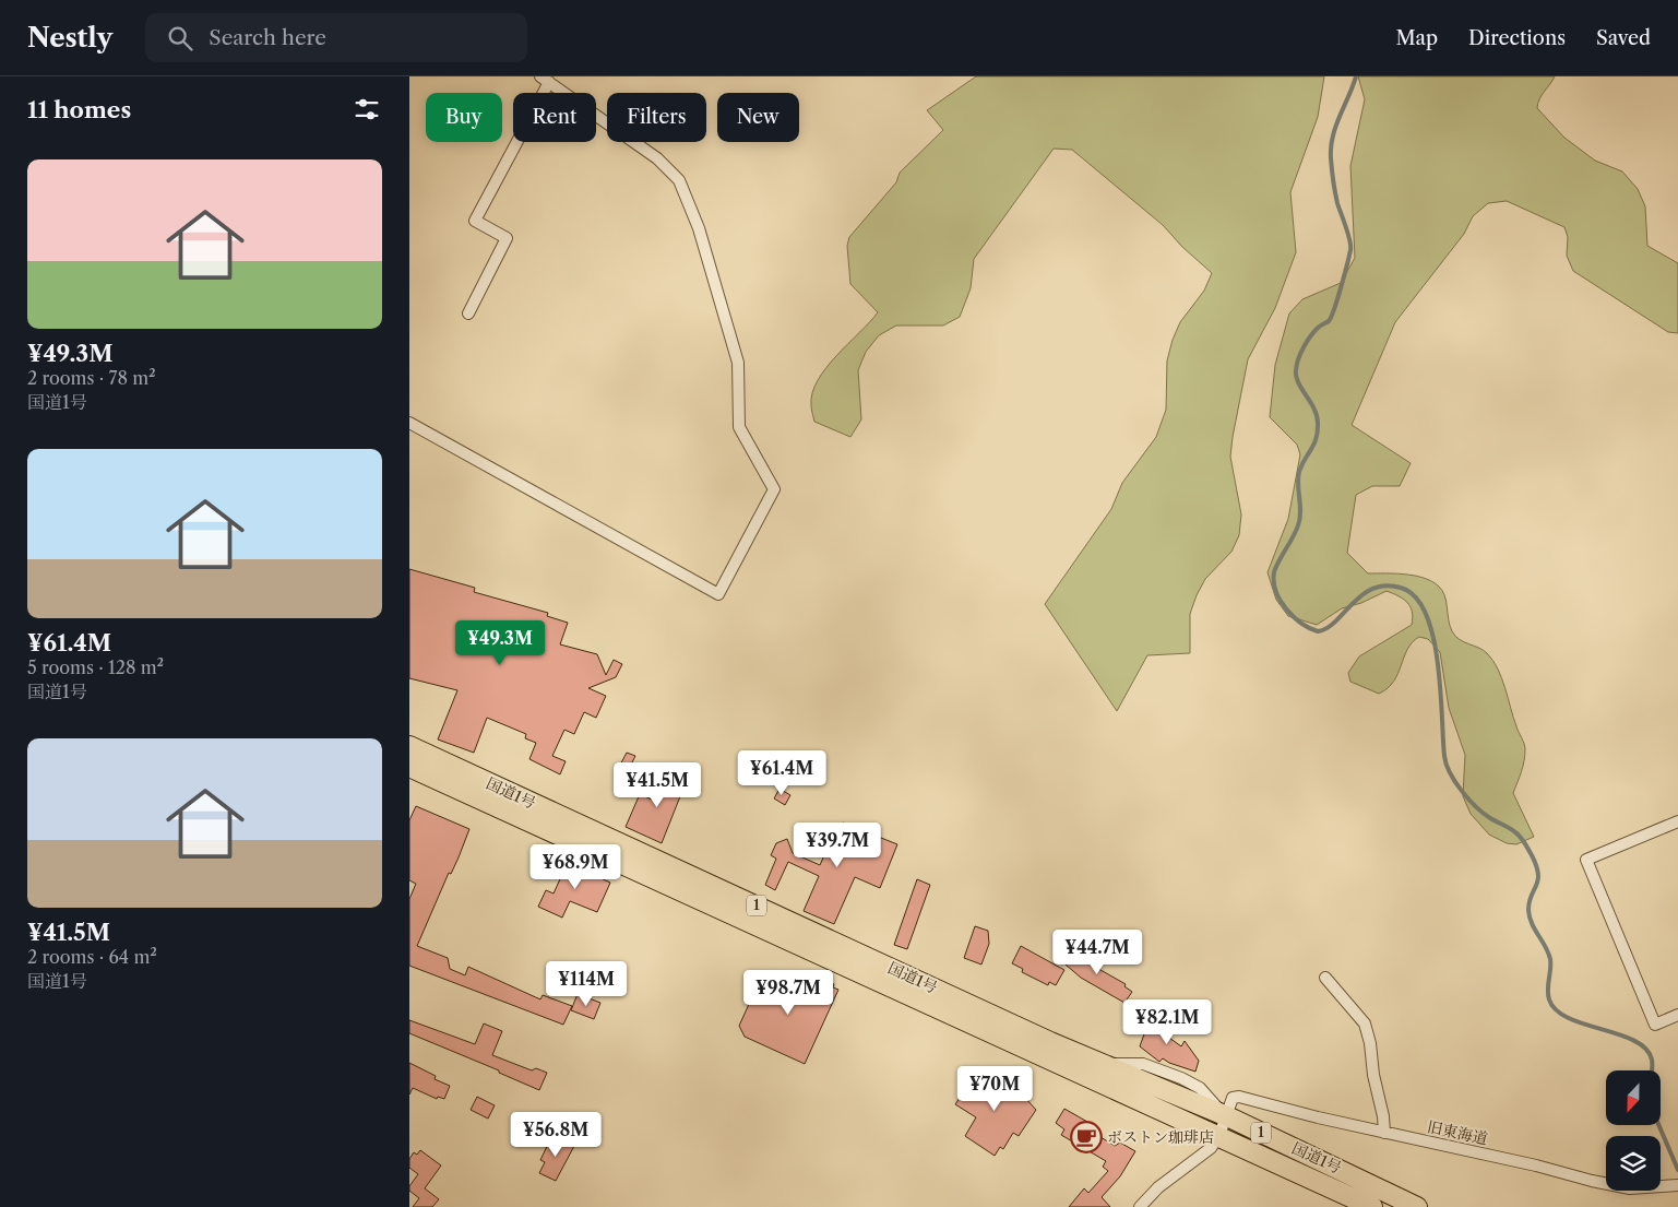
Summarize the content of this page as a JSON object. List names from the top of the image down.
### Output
{
  "streets": {
    "highway": ["国道1号", "1"],
    "street": ["旧東海道"]
  },
  "crossings": [
    ["国道1号", "旧東海道"]
  ],
  "places": {
    "cafe": ["ボストン珈琲店"]
  },
  "north": "bottom",
  "page": {
    "header": "Nestly",
    "search": "Search here",
    "nav": ["Map", "Directions", "Saved"],
    "heading": "11 homes",
    "chip": [
      "Buy",
      "Rent",
      "Filters",
      "New"
    ],
    "list": [
      {
        "name": "¥49.3M",
        "note": "2 rooms · 78 m² · 国道1号"
      },
      {
        "name": "¥61.4M",
        "note": "5 rooms · 128 m² · 国道1号"
      },
      {
        "name": "¥41.5M",
        "note": "2 rooms · 64 m² · 国道1号"
      }
    ],
    "price": [
      "¥49.3M",
      "¥61.4M",
      "¥41.5M",
      "¥39.7M",
      "¥68.9M",
      "¥44.7M",
      "¥114M",
      "¥98.7M",
      "¥82.1M",
      "¥70M",
      "¥56.8M"
    ]
  }
}
